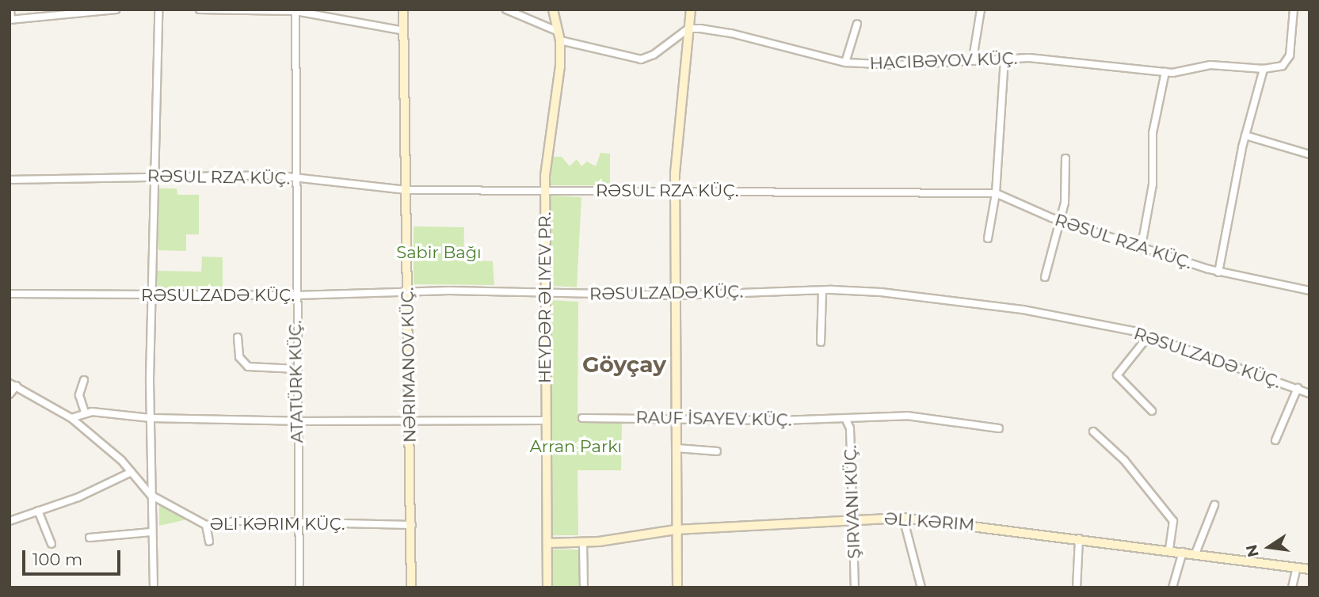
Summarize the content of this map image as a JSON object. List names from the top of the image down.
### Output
{
  "streets": {
    "main road": ["HEYDƏR ƏLIYEV PR.", "NƏRIMANOV KÜÇ.", "ƏLI KƏRIM"],
    "street": [
      "RƏSUL RZA KÜÇ.",
      "RƏSULZADƏ KÜÇ.",
      "ATATÜRK KÜÇ.",
      "RAUF İSAYEV KÜÇ.",
      "ŞIRVANI KÜÇ.",
      "ƏLI KƏRIM KÜÇ."
    ]
  },
  "crossings": [
    ["RƏSUL RZA KÜÇ.", "HEYDƏR ƏLIYEV PR."],
    ["RƏSUL RZA KÜÇ.", "NƏRIMANOV KÜÇ."],
    ["RƏSUL RZA KÜÇ.", "ATATÜRK KÜÇ."],
    ["RƏSULZADƏ KÜÇ.", "HEYDƏR ƏLIYEV PR."],
    ["RƏSULZADƏ KÜÇ.", "NƏRIMANOV KÜÇ."],
    ["RƏSULZADƏ KÜÇ.", "ATATÜRK KÜÇ."],
    ["HEYDƏR ƏLIYEV PR.", "ƏLI KƏRIM"],
    ["NƏRIMANOV KÜÇ.", "ƏLI KƏRIM KÜÇ."],
    ["ATATÜRK KÜÇ.", "ƏLI KƏRIM KÜÇ."],
    ["RAUF İSAYEV KÜÇ.", "ŞIRVANI KÜÇ."],
    ["ŞIRVANI KÜÇ.", "ƏLI KƏRIM"]
  ],
  "districts": ["Göyçay"],
  "parks": ["Sabir Bağı", "Arran Parkı"],
  "scale_bar": "100 m",
  "north": "left"
}
